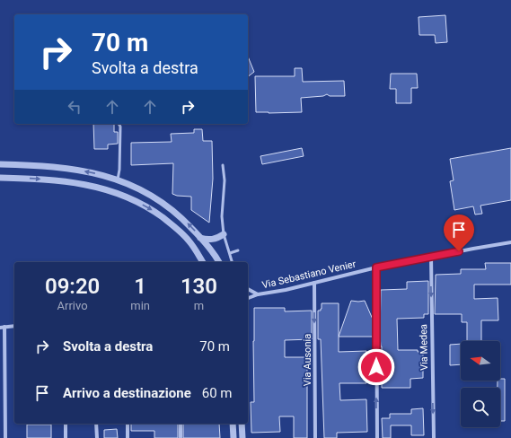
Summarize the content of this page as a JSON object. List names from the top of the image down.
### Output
{
  "streets": {
    "street": ["Via Sebastiano Venier", "Via Medea", "Via Ausonia"]
  },
  "crossings": [
    ["Via Sebastiano Venier", "Via Medea"],
    ["Via Sebastiano Venier", "Via Ausonia"]
  ],
  "one_way": ["Via Medea", "Via Ausonia"],
  "north": "left",
  "page": {
    "turn": ["70 m", "Svolta a destra"],
    "eta": [
      "09:20",
      "Arrivo",
      "1",
      "min",
      "130",
      "m"
    ],
    "list": [
      {
        "name": "Svolta a destra",
        "value": "70 m"
      },
      {
        "name": "Arrivo a destinazione",
        "value": "60 m"
      }
    ]
  }
}
